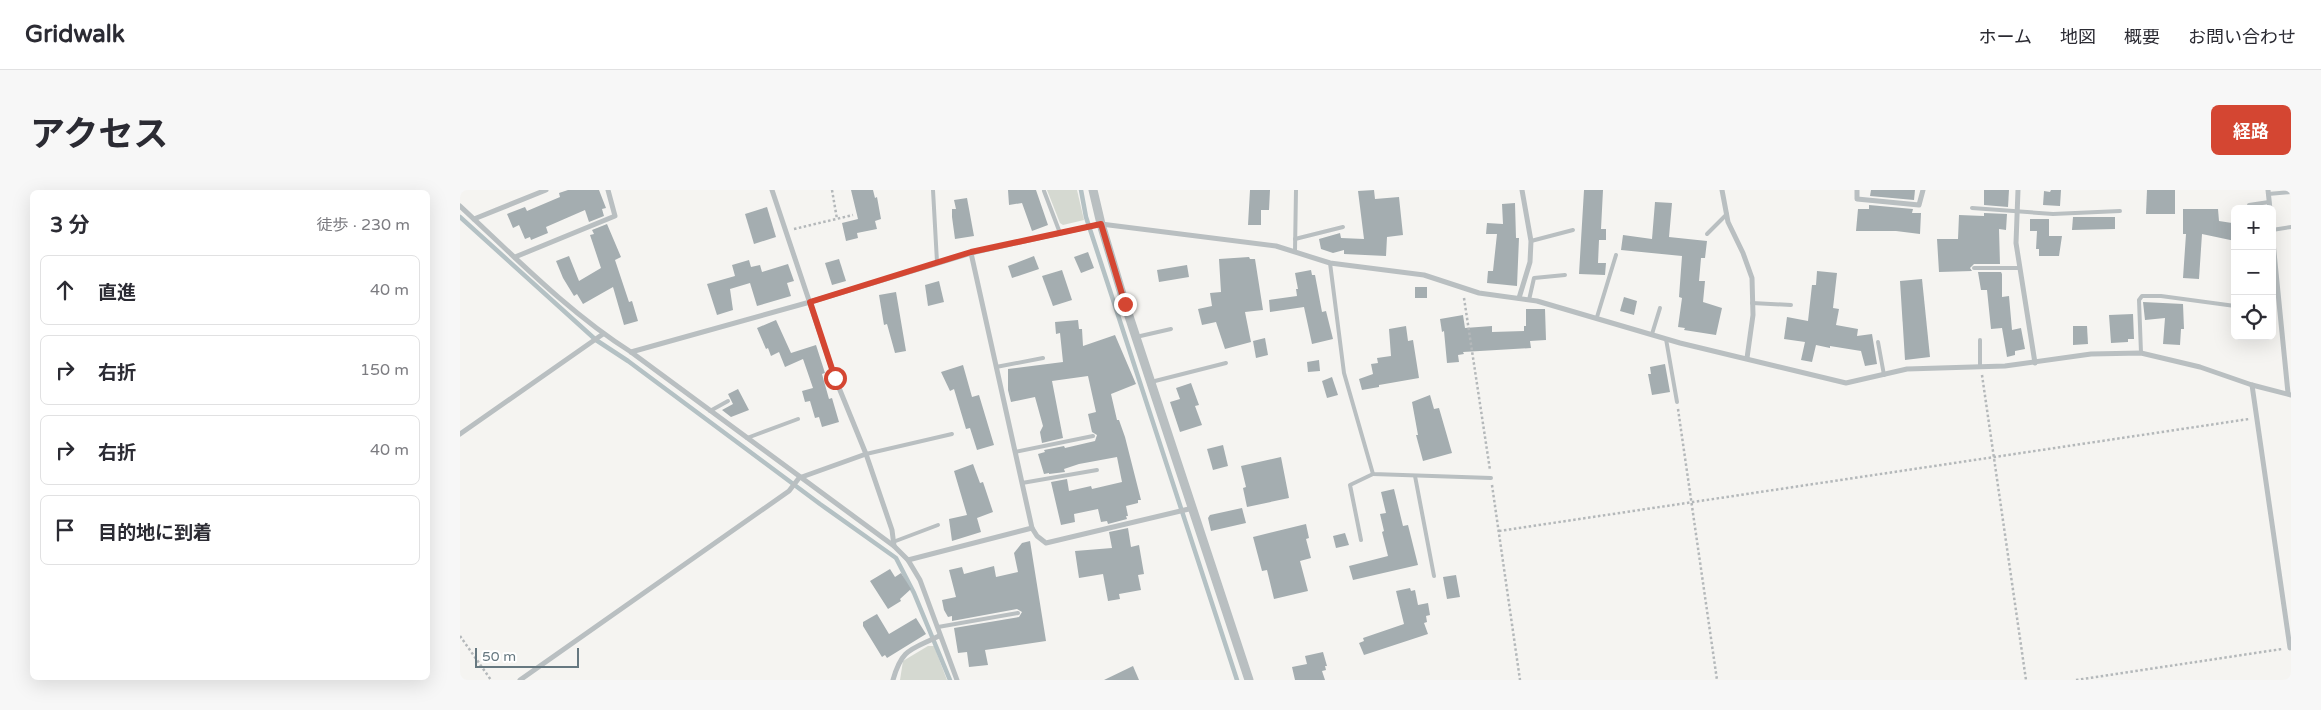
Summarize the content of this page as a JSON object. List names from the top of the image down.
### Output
{
  "scale_bar": "50 m",
  "page": {
    "header": "Gridwalk",
    "nav": [
      "ホーム",
      "地図",
      "概要",
      "お問い合わせ"
    ],
    "title": "アクセス",
    "buttons": "経路",
    "heading": ["3 分", "徒歩 · 230 m"],
    "map_buttons": ["+", "−"],
    "list": [
      ["直進", "40 m"],
      ["右折", "150 m"],
      ["右折", "40 m"],
      "目的地に到着"
    ],
    "scale": "50 m"
  }
}
